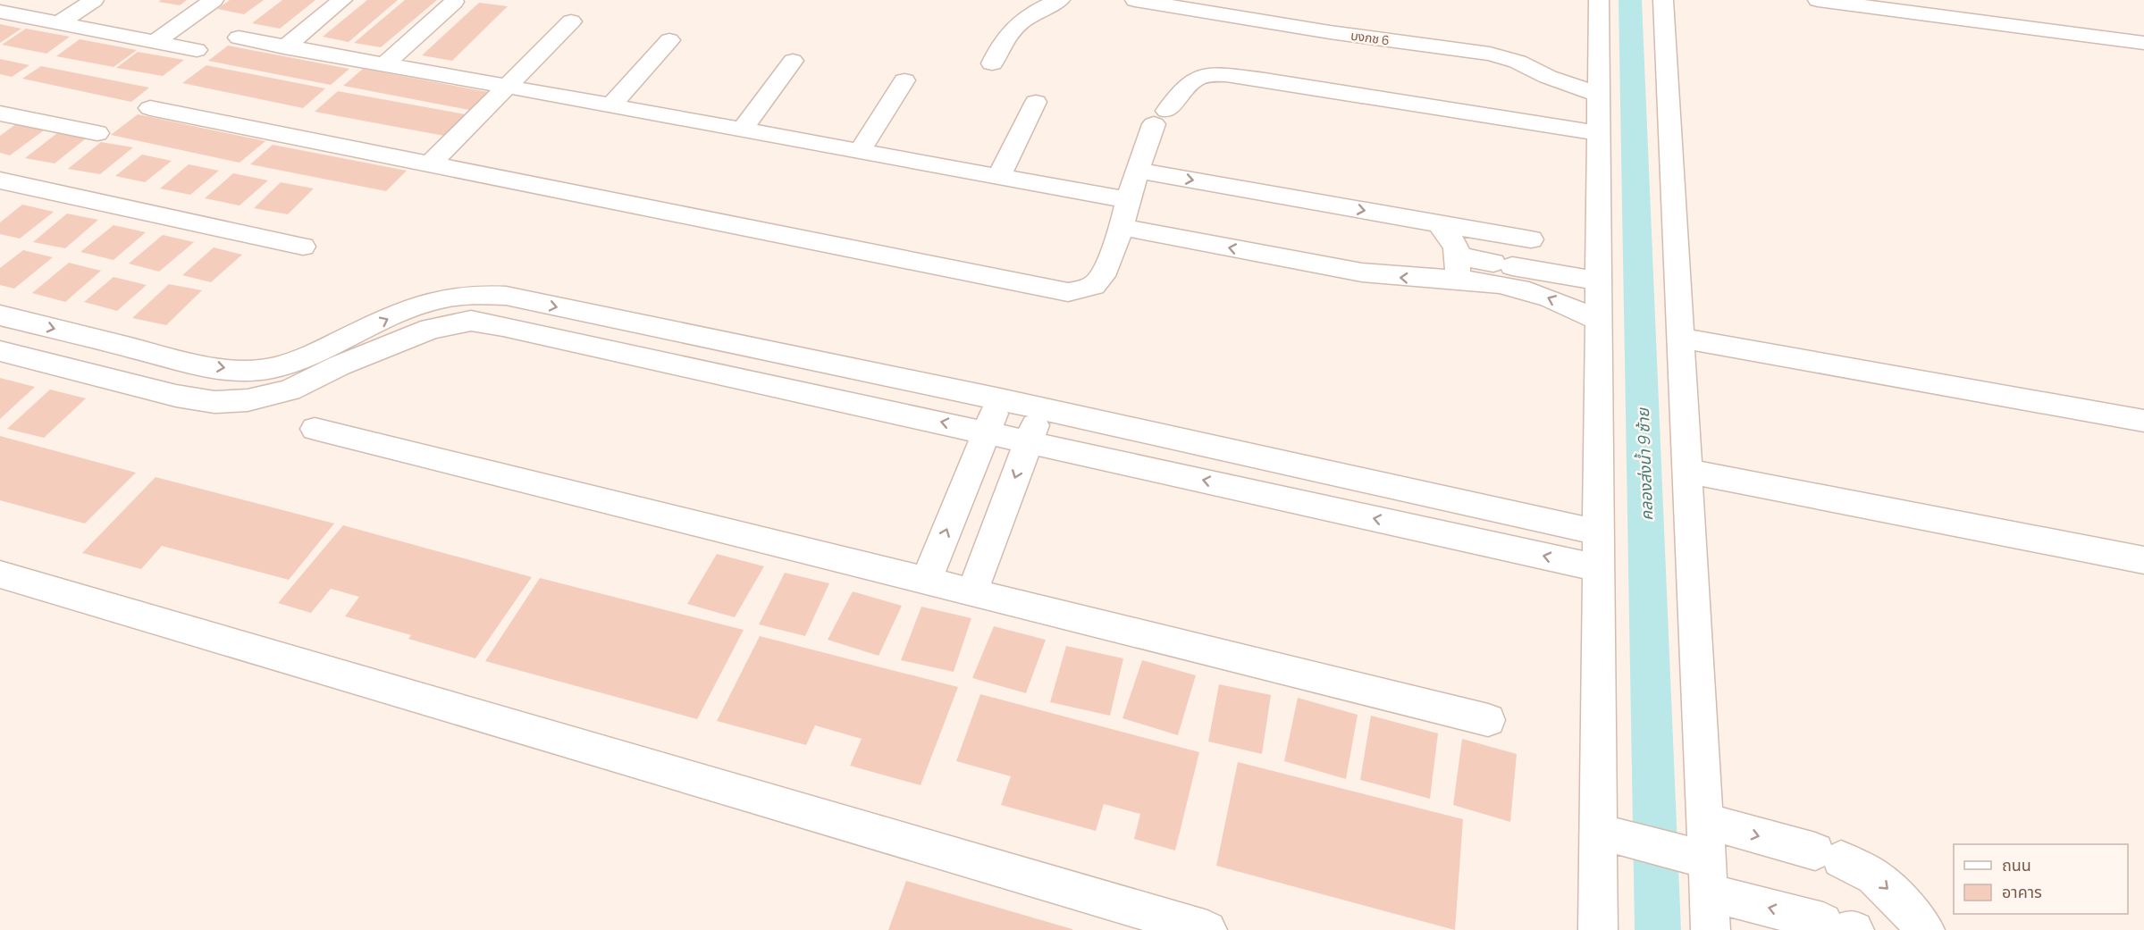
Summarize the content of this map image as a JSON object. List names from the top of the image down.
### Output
{
  "streets": {
    "street": ["บงกช 6"]
  },
  "water": ["คลองส่งน้ำ 9 ซ้าย"],
  "legend": ["ถนน", "อาคาร"]
}
